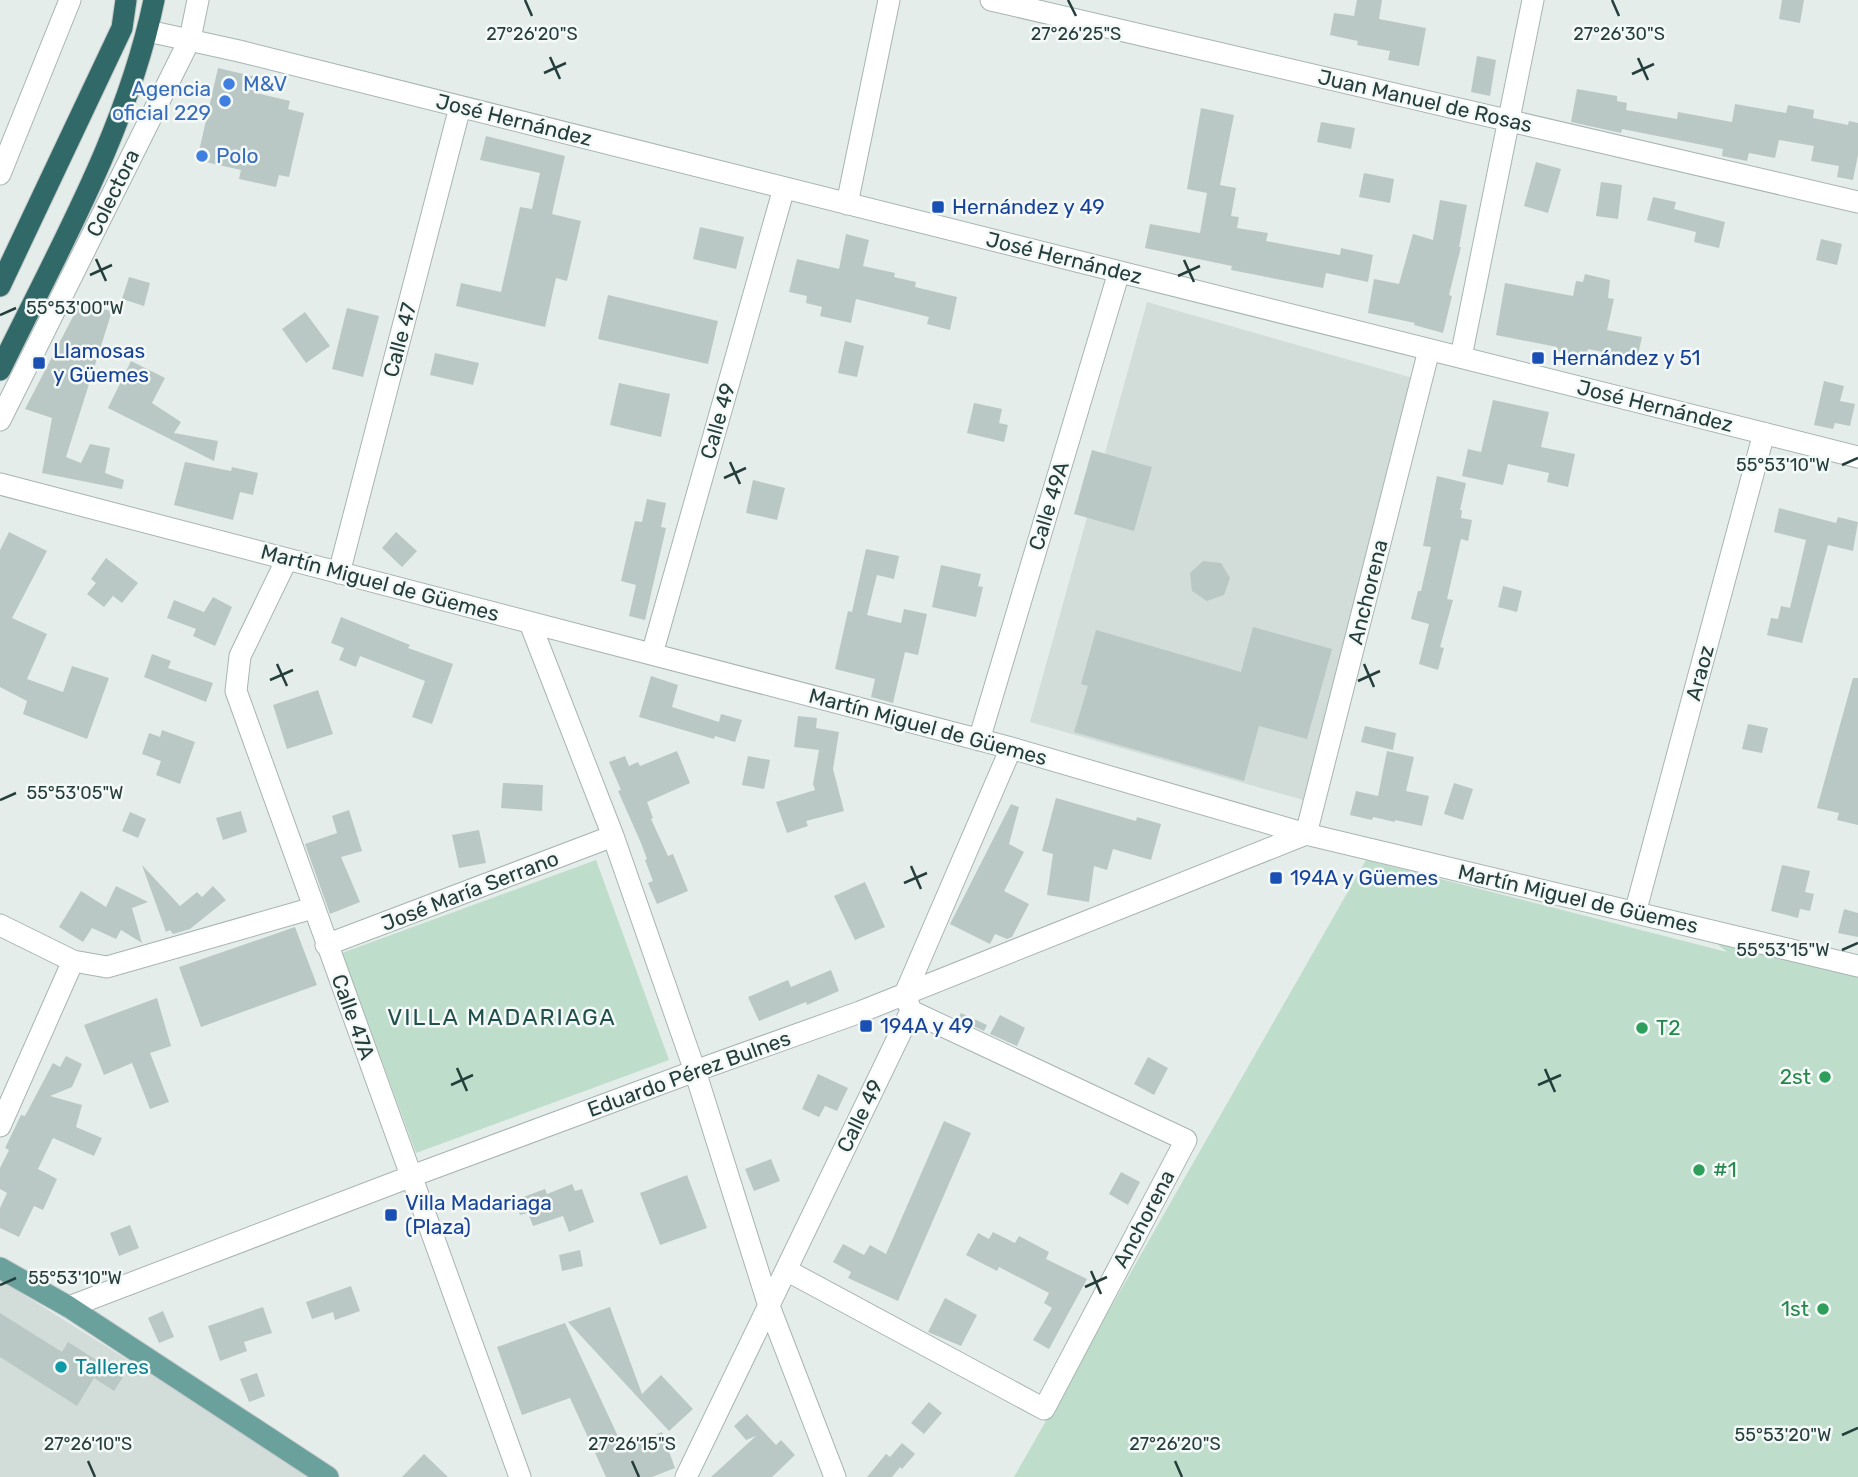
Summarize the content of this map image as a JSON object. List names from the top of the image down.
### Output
{
  "streets": {
    "street": [
      "Juan Manuel de Rosas",
      "José Hernández",
      "Colectora",
      "Calle 47",
      "Calle 49",
      "Calle 49A",
      "Martín Miguel de Güemes",
      "Anchorena",
      "Araoz",
      "José María Serrano",
      "Calle 47A",
      "Eduardo Pérez Bulnes"
    ]
  },
  "crossings": [
    ["José Hernández", "Colectora"],
    ["José Hernández", "Calle 47"],
    ["José Hernández", "Calle 49"],
    ["José Hernández", "Calle 49A"],
    ["José Hernández", "Anchorena"],
    ["José Hernández", "Araoz"],
    ["Calle 47", "Martín Miguel de Güemes"],
    ["Calle 49", "Martín Miguel de Güemes"],
    ["Calle 49", "Anchorena"],
    ["Calle 49", "Eduardo Pérez Bulnes"],
    ["Calle 49A", "Martín Miguel de Güemes"],
    ["Martín Miguel de Güemes", "Anchorena"],
    ["Martín Miguel de Güemes", "Araoz"],
    ["Martín Miguel de Güemes", "Calle 47A"],
    ["Martín Miguel de Güemes", "Eduardo Pérez Bulnes"],
    ["Anchorena", "Eduardo Pérez Bulnes"],
    ["José María Serrano", "Calle 47A"],
    ["Calle 47A", "Eduardo Pérez Bulnes"]
  ],
  "districts": ["VILLA MADARIAGA"],
  "places": {
    "other": [
      "M&V",
      "Agencia oficial 229",
      "Polo",
      "T2",
      "2st",
      "#1",
      "1st",
      "Talleres"
    ],
    "transit": [
      "Hernández y 49",
      "Hernández y 51",
      "Llamosas y Güemes",
      "194A y Güemes",
      "194A y 49",
      "Villa Madariaga (Plaza)"
    ]
  },
  "coordinates": [
    "27°26'20\"S",
    "27°26'25\"S",
    "27°26'30\"S",
    "55°53'00\"W",
    "55°53'10\"W",
    "55°53'05\"W",
    "55°53'15\"W",
    "55°53'20\"W",
    "27°26'10\"S",
    "27°26'15\"S"
  ]
}
